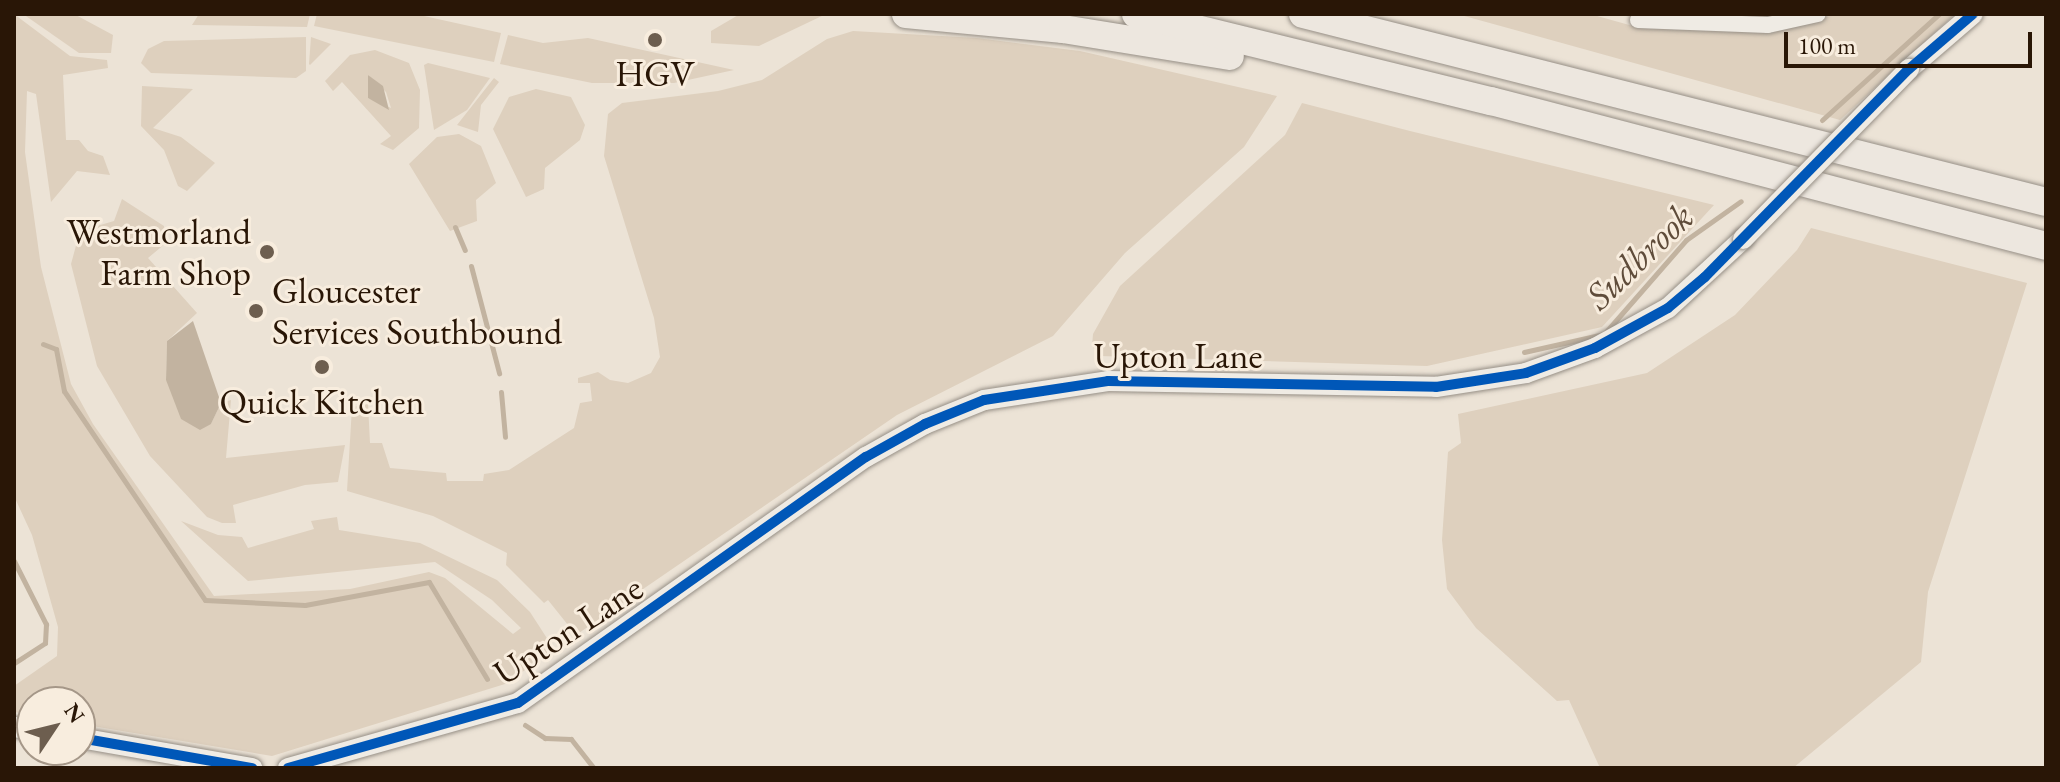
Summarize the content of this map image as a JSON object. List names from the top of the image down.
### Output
{
  "streets": {
    "street": ["Upton Lane"]
  },
  "water": ["Sudbrook"],
  "places": [
    "HGV",
    "Westmorland Farm Shop",
    "Gloucester Services Southbound",
    "Quick Kitchen"
  ],
  "scale_bar": "100 m",
  "north": "top right"
}
